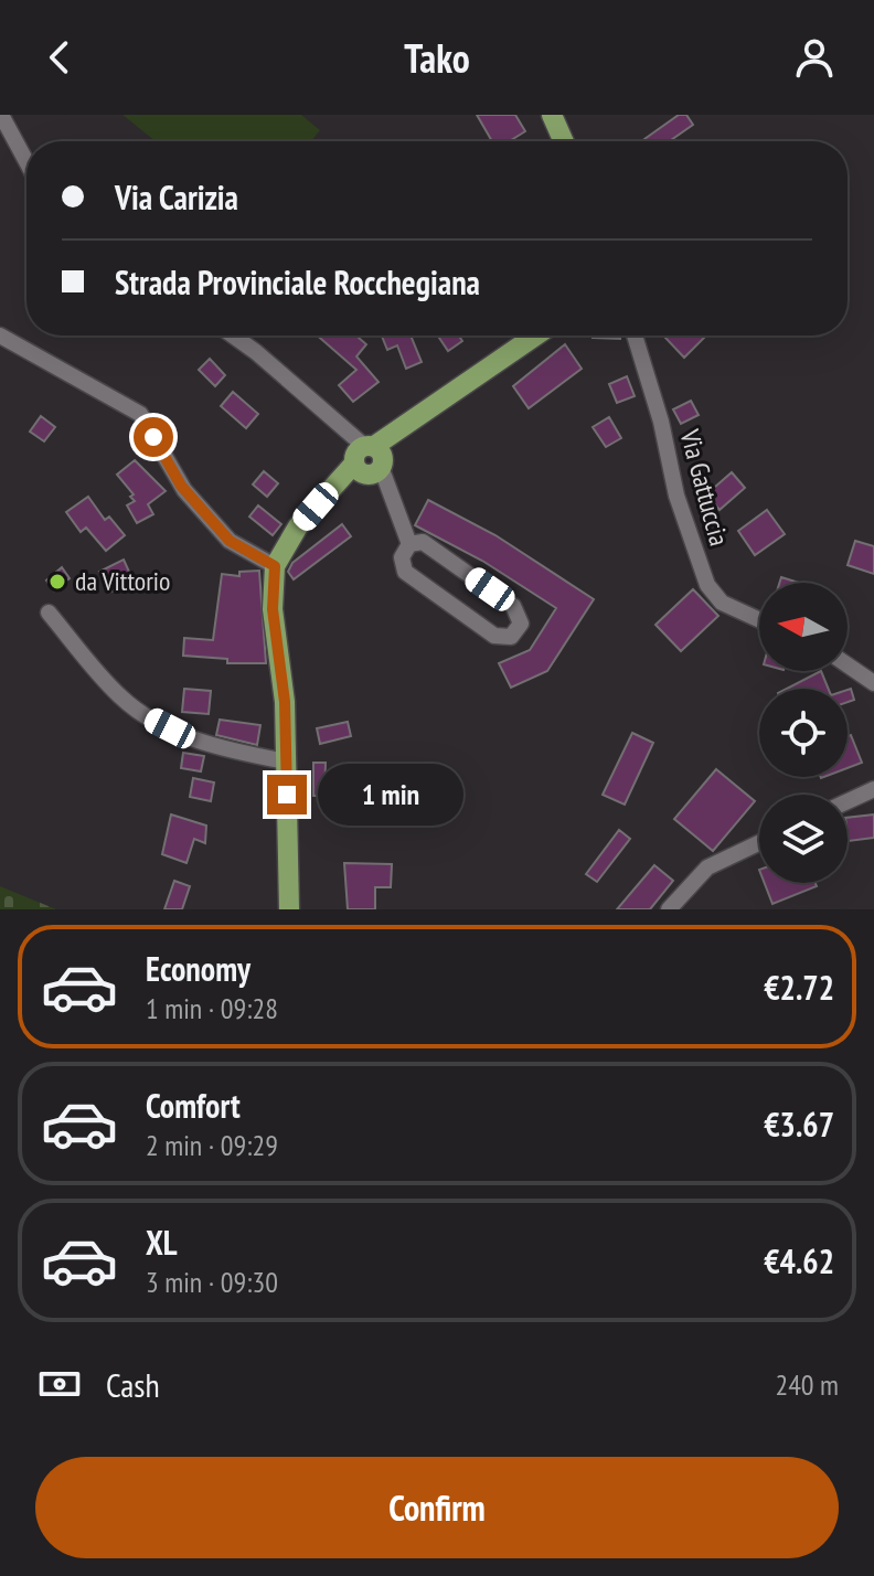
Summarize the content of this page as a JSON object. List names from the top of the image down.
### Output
{
  "streets": {
    "street": ["Via Gattuccia"]
  },
  "places": ["da Vittorio"],
  "north": "left",
  "page": {
    "header": "Tako",
    "banner": ["Via Carizia", "Strada Provinciale Rocchegiana"],
    "bubble": "1 min",
    "list": [
      {
        "name": "Economy",
        "note": "1 min · 09:28",
        "value": "€2.72"
      },
      {
        "name": "Comfort",
        "note": "2 min · 09:29",
        "value": "€3.67"
      },
      {
        "name": "XL",
        "note": "3 min · 09:30",
        "value": "€4.62"
      }
    ],
    "pay": ["Cash", "240 m"],
    "buttons": "Confirm"
  }
}
